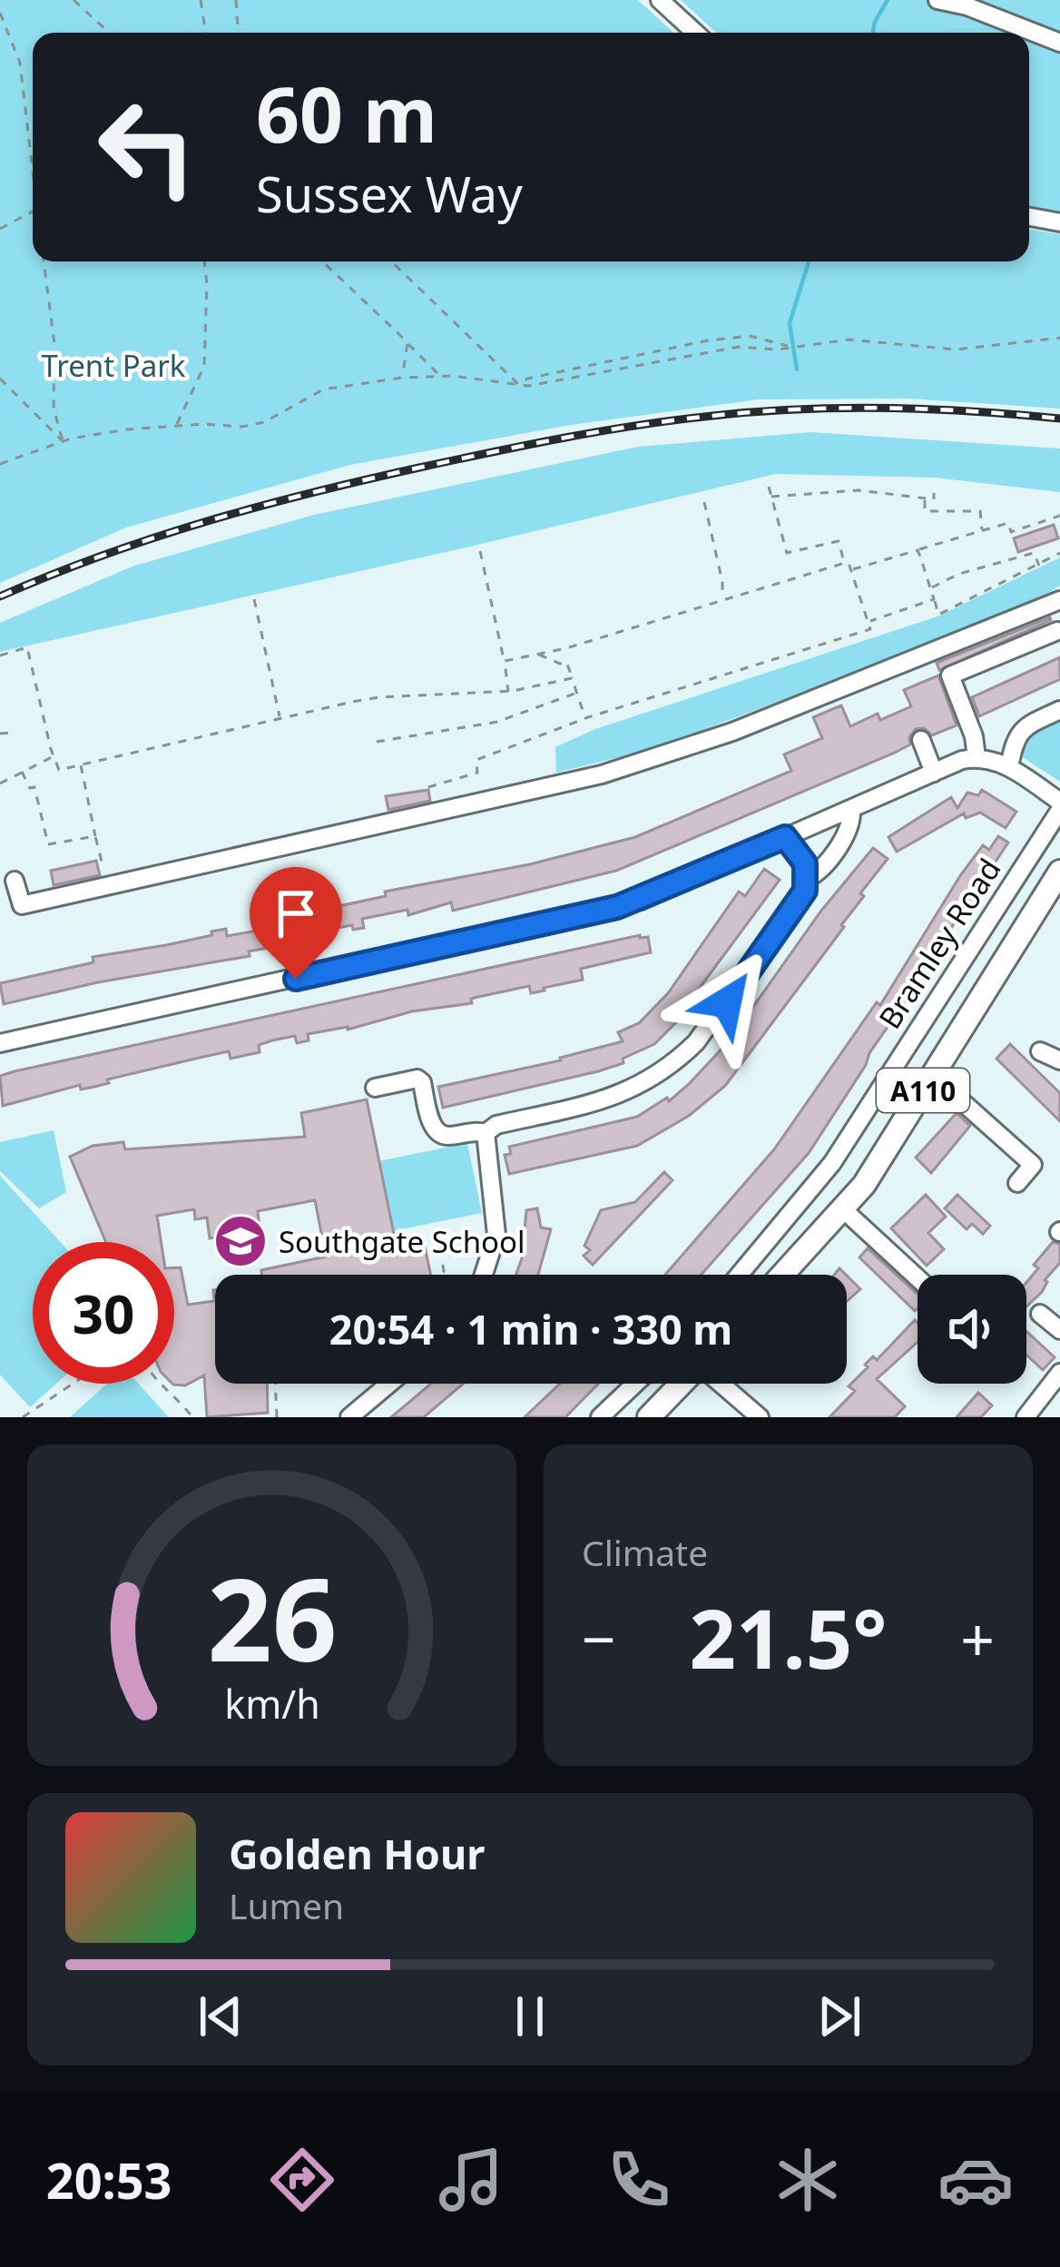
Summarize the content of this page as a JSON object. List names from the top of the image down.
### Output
{
  "streets": {
    "main road": ["Bramley Road", "A110"]
  },
  "parks": ["Trent Park"],
  "places": {
    "school or university": ["Southgate School"]
  },
  "page": {
    "turn": ["60 m", "Sussex Way"],
    "limit": "30",
    "trip": "20:54 · 1 min · 330 m",
    "tile": "Climate",
    "heat": ["−", "21.5°", "+"],
    "song": ["Golden Hour", "Lumen"],
    "tabs": "20:53",
    "gauge": ["26", "km/h"]
  }
}
